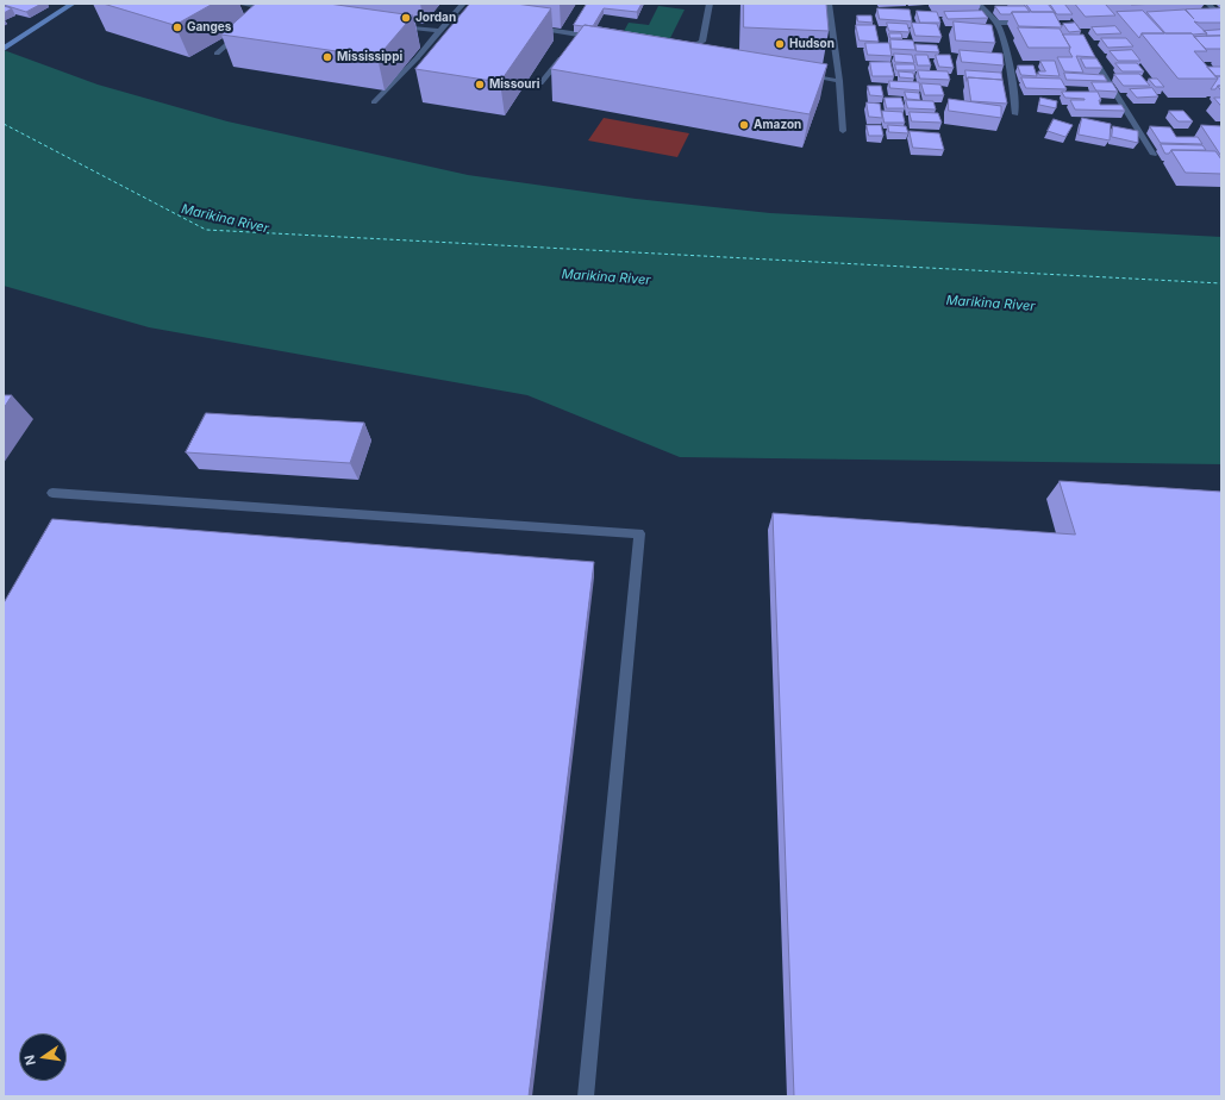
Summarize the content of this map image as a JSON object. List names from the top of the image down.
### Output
{
  "water": ["Marikina River"],
  "places": [
    "Jordan",
    "Ganges",
    "Hudson",
    "Mississippi",
    "Missouri",
    "Amazon"
  ],
  "north": "left"
}
